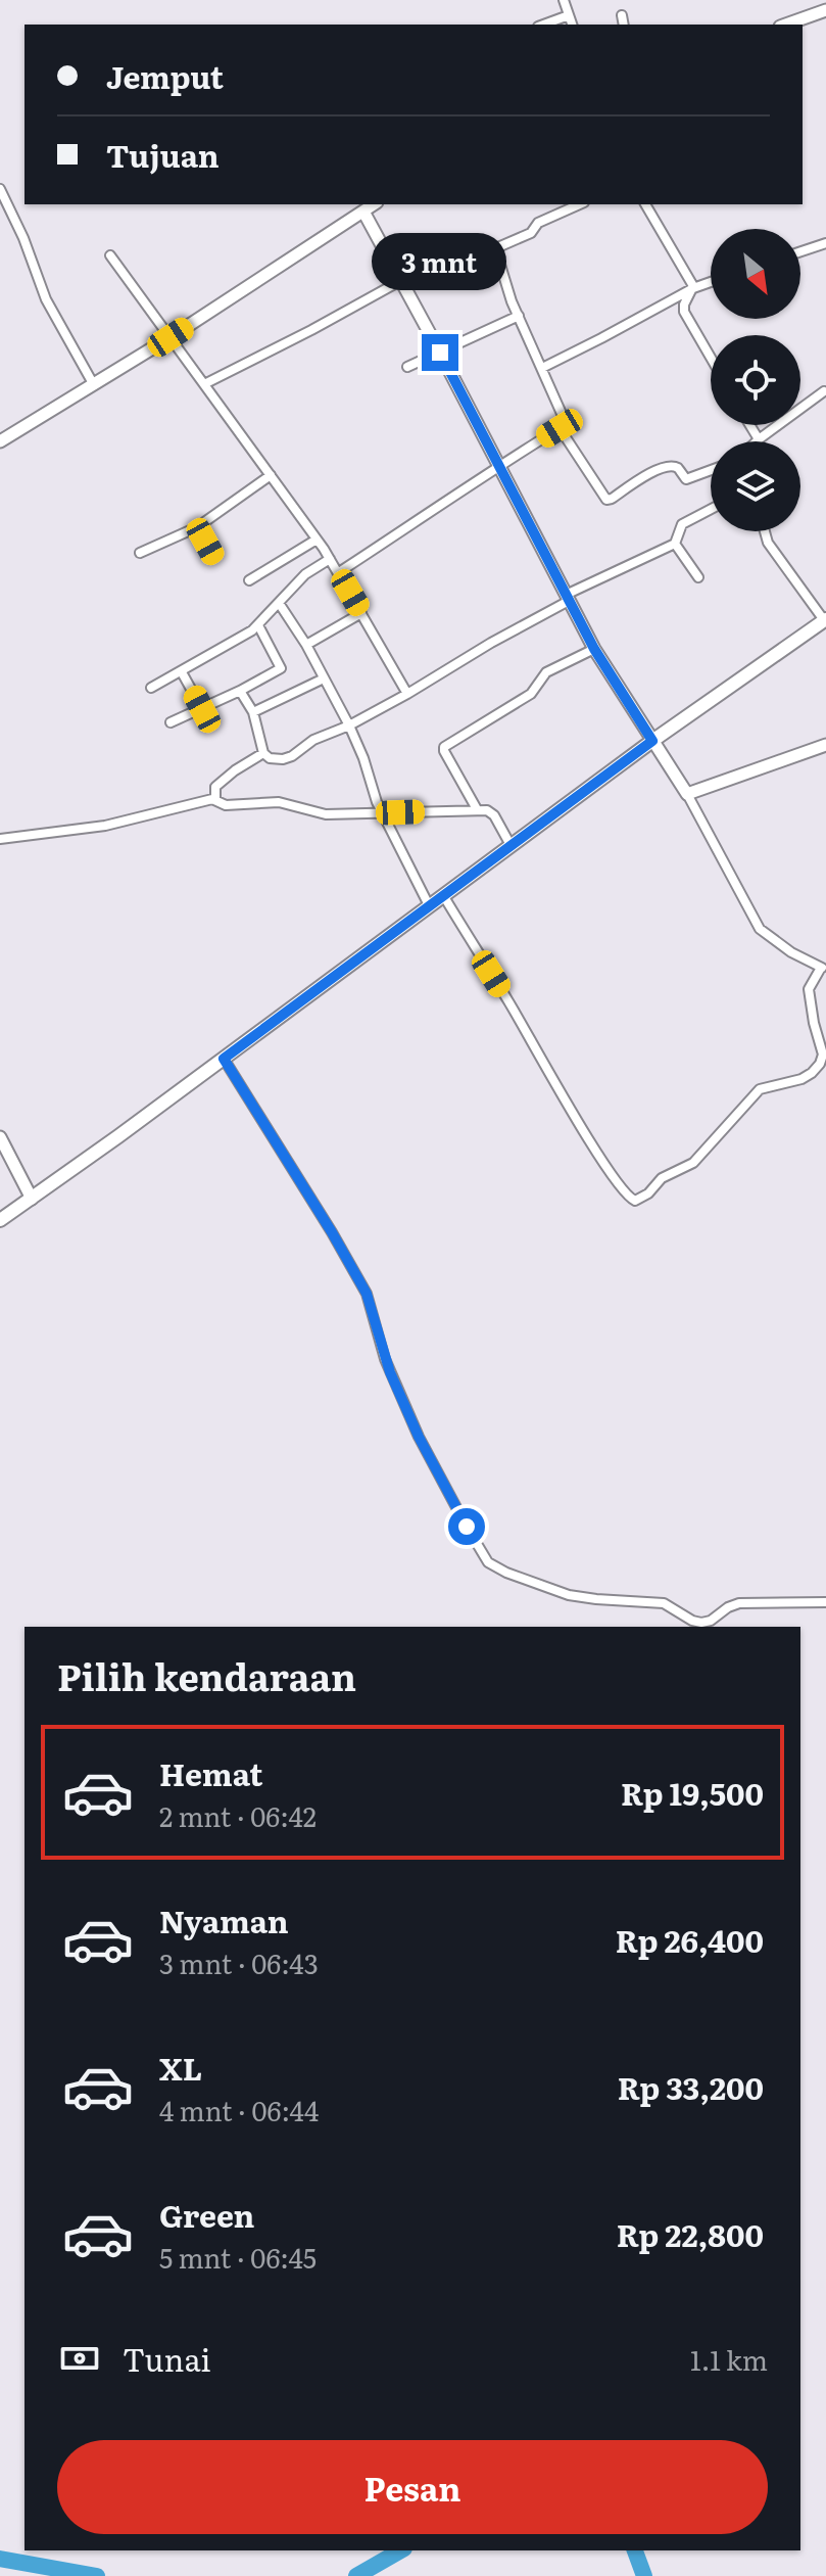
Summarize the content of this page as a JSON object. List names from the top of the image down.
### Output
{
  "north": "bottom right",
  "page": {
    "banner": ["Jemput", "Tujuan"],
    "bubble": "3 mnt",
    "heading": "Pilih kendaraan",
    "list": [
      {
        "name": "Hemat",
        "note": "2 mnt · 06:42",
        "value": "Rp 19,500"
      },
      {
        "name": "Nyaman",
        "note": "3 mnt · 06:43",
        "value": "Rp 26,400"
      },
      {
        "name": "XL",
        "note": "4 mnt · 06:44",
        "value": "Rp 33,200"
      },
      {
        "name": "Green",
        "note": "5 mnt · 06:45",
        "value": "Rp 22,800"
      }
    ],
    "pay": ["Tunai", "1.1 km"],
    "buttons": "Pesan"
  }
}
